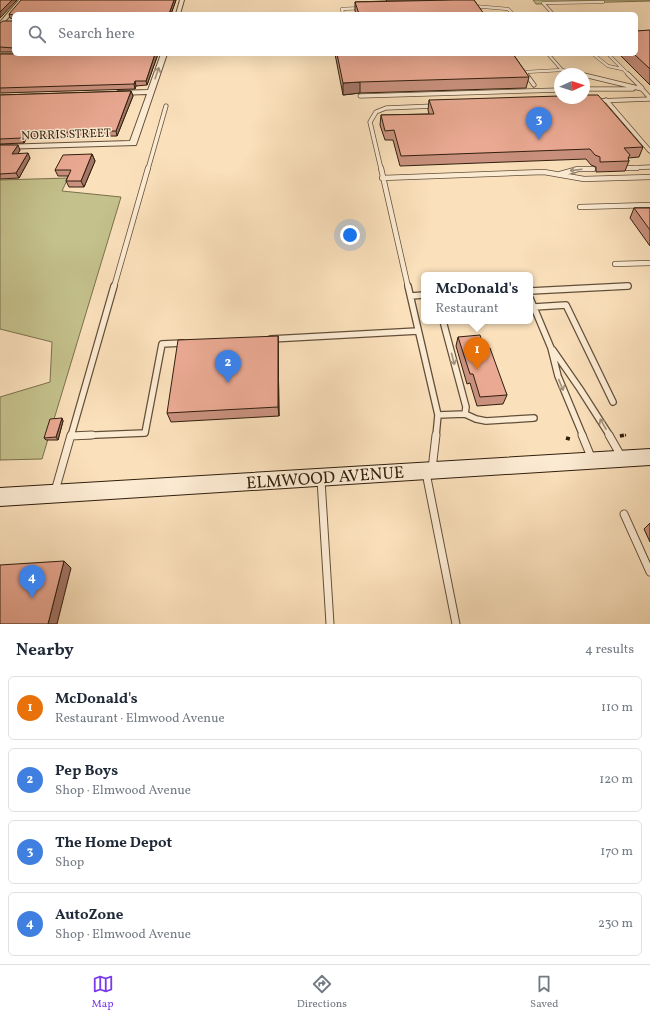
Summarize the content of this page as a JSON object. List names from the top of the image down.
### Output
{
  "streets": {
    "street": ["NORRIS STREET", "ELMWOOD AVENUE"]
  },
  "north": "right",
  "page": {
    "search": "Search here",
    "pins": [
      "3",
      "1",
      "2",
      "4"
    ],
    "popup": ["McDonald's", "Restaurant"],
    "heading": ["Nearby", "4 results"],
    "list": [
      {
        "mark": "1",
        "name": "McDonald's",
        "note": "Restaurant · Elmwood Avenue",
        "value": "110 m"
      },
      {
        "mark": "2",
        "name": "Pep Boys",
        "note": "Shop · Elmwood Avenue",
        "value": "120 m"
      },
      {
        "mark": "3",
        "name": "The Home Depot",
        "note": "Shop",
        "value": "170 m"
      },
      {
        "mark": "4",
        "name": "AutoZone",
        "note": "Shop · Elmwood Avenue",
        "value": "230 m"
      }
    ],
    "nav": ["Map", "Directions", "Saved"]
  }
}
